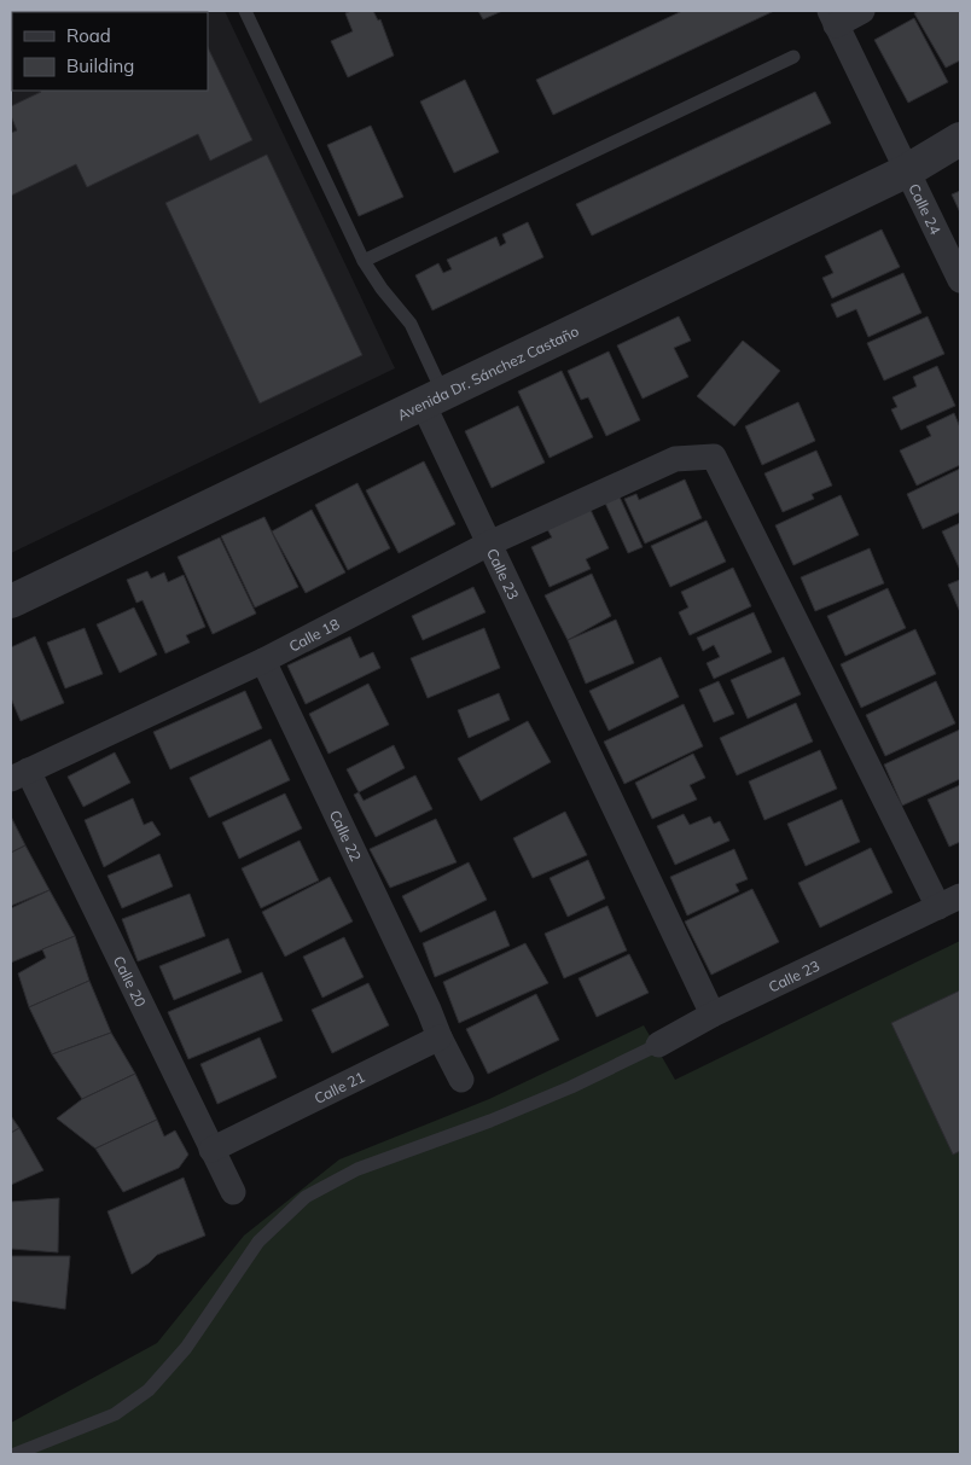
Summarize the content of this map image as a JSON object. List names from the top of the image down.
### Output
{
  "streets": {
    "street": [
      "Calle 24",
      "Avenida Dr. Sánchez Castaño",
      "Calle 23",
      "Calle 18",
      "Calle 22",
      "Calle 20",
      "Calle 21"
    ]
  },
  "crossings": [
    ["Calle 24", "Avenida Dr. Sánchez Castaño"],
    ["Avenida Dr. Sánchez Castaño", "Calle 23"],
    ["Calle 23", "Calle 18"],
    ["Calle 18", "Calle 22"],
    ["Calle 18", "Calle 20"],
    ["Calle 22", "Calle 21"],
    ["Calle 20", "Calle 21"]
  ],
  "legend": ["Road", "Building"]
}
